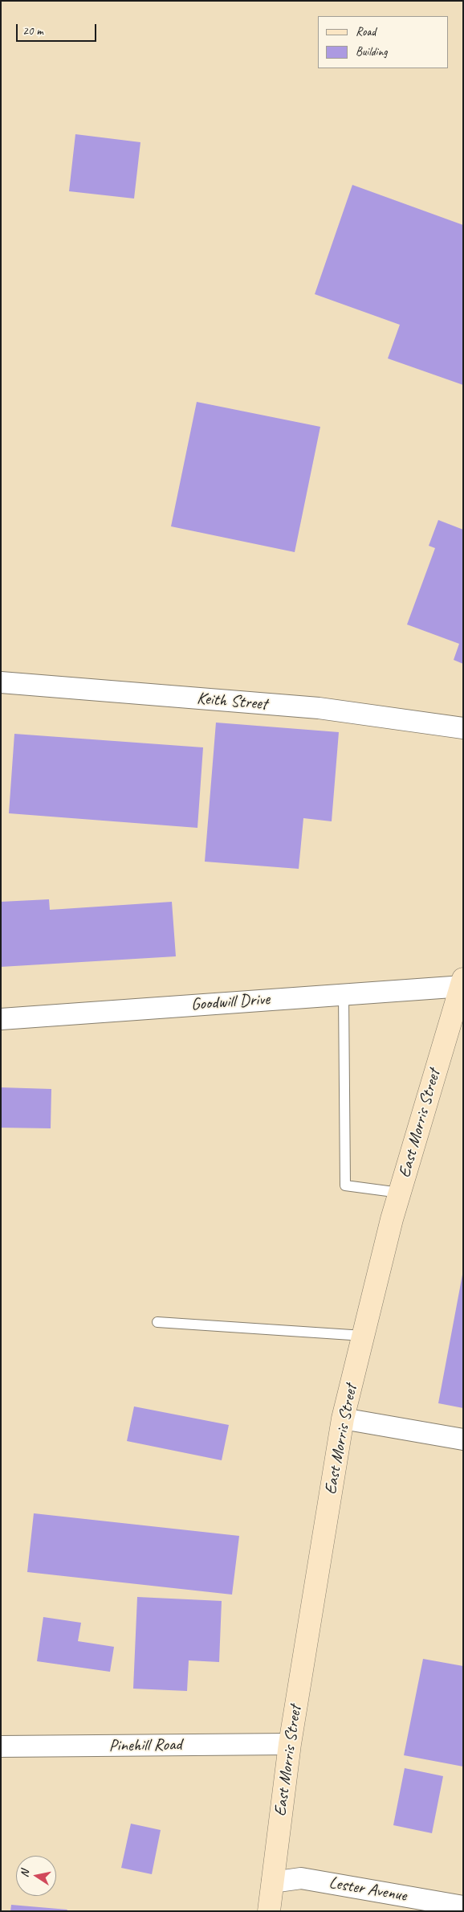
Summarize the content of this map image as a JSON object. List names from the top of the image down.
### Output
{
  "streets": {
    "main road": ["East Morris Street"],
    "street": [
      "Keith Street",
      "Goodwill Drive",
      "Pinehill Road",
      "Lester Avenue"
    ]
  },
  "crossings": [
    ["Goodwill Drive", "East Morris Street"],
    ["East Morris Street", "Pinehill Road"],
    ["East Morris Street", "Lester Avenue"]
  ],
  "legend": ["Road", "Building"],
  "scale_bar": "20 m",
  "north": "left"
}
